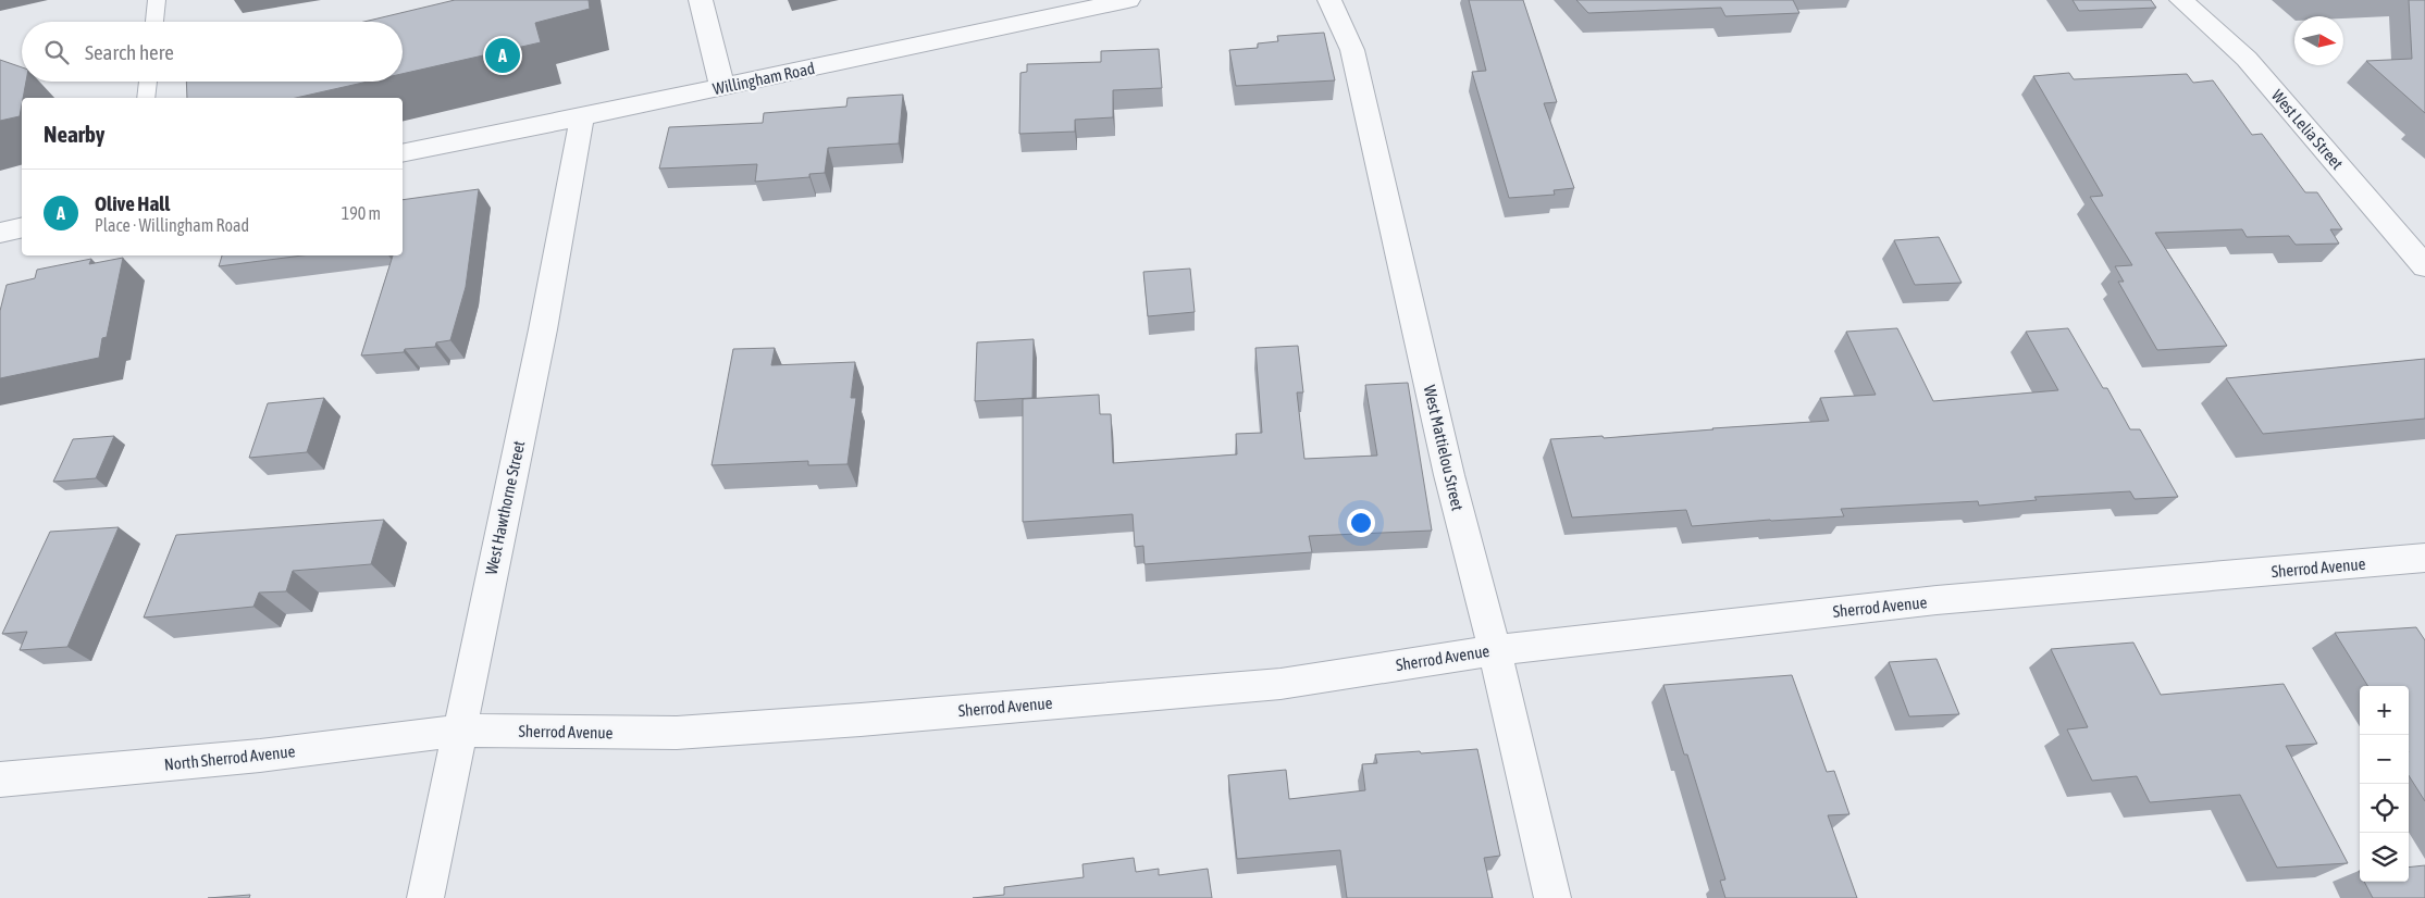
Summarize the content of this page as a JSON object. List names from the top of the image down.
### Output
{
  "streets": {
    "street": [
      "Willingham Road",
      "West Lelia Street",
      "West Mattielou Street",
      "West Hawthorne Street",
      "Sherrod Avenue",
      "North Sherrod Avenue"
    ]
  },
  "crossings": [
    ["Willingham Road", "West Hawthorne Street"],
    ["West Mattielou Street", "Sherrod Avenue"],
    ["West Hawthorne Street", "Sherrod Avenue"],
    ["West Hawthorne Street", "North Sherrod Avenue"],
    ["Sherrod Avenue", "North Sherrod Avenue"]
  ],
  "north": "right",
  "page": {
    "search": "Search here",
    "pins": "A",
    "heading": "Nearby",
    "list": [
      {
        "mark": "A",
        "name": "Olive Hall",
        "note": "Place · Willingham Road",
        "value": "190 m"
      }
    ],
    "map_buttons": ["+", "−"]
  }
}
